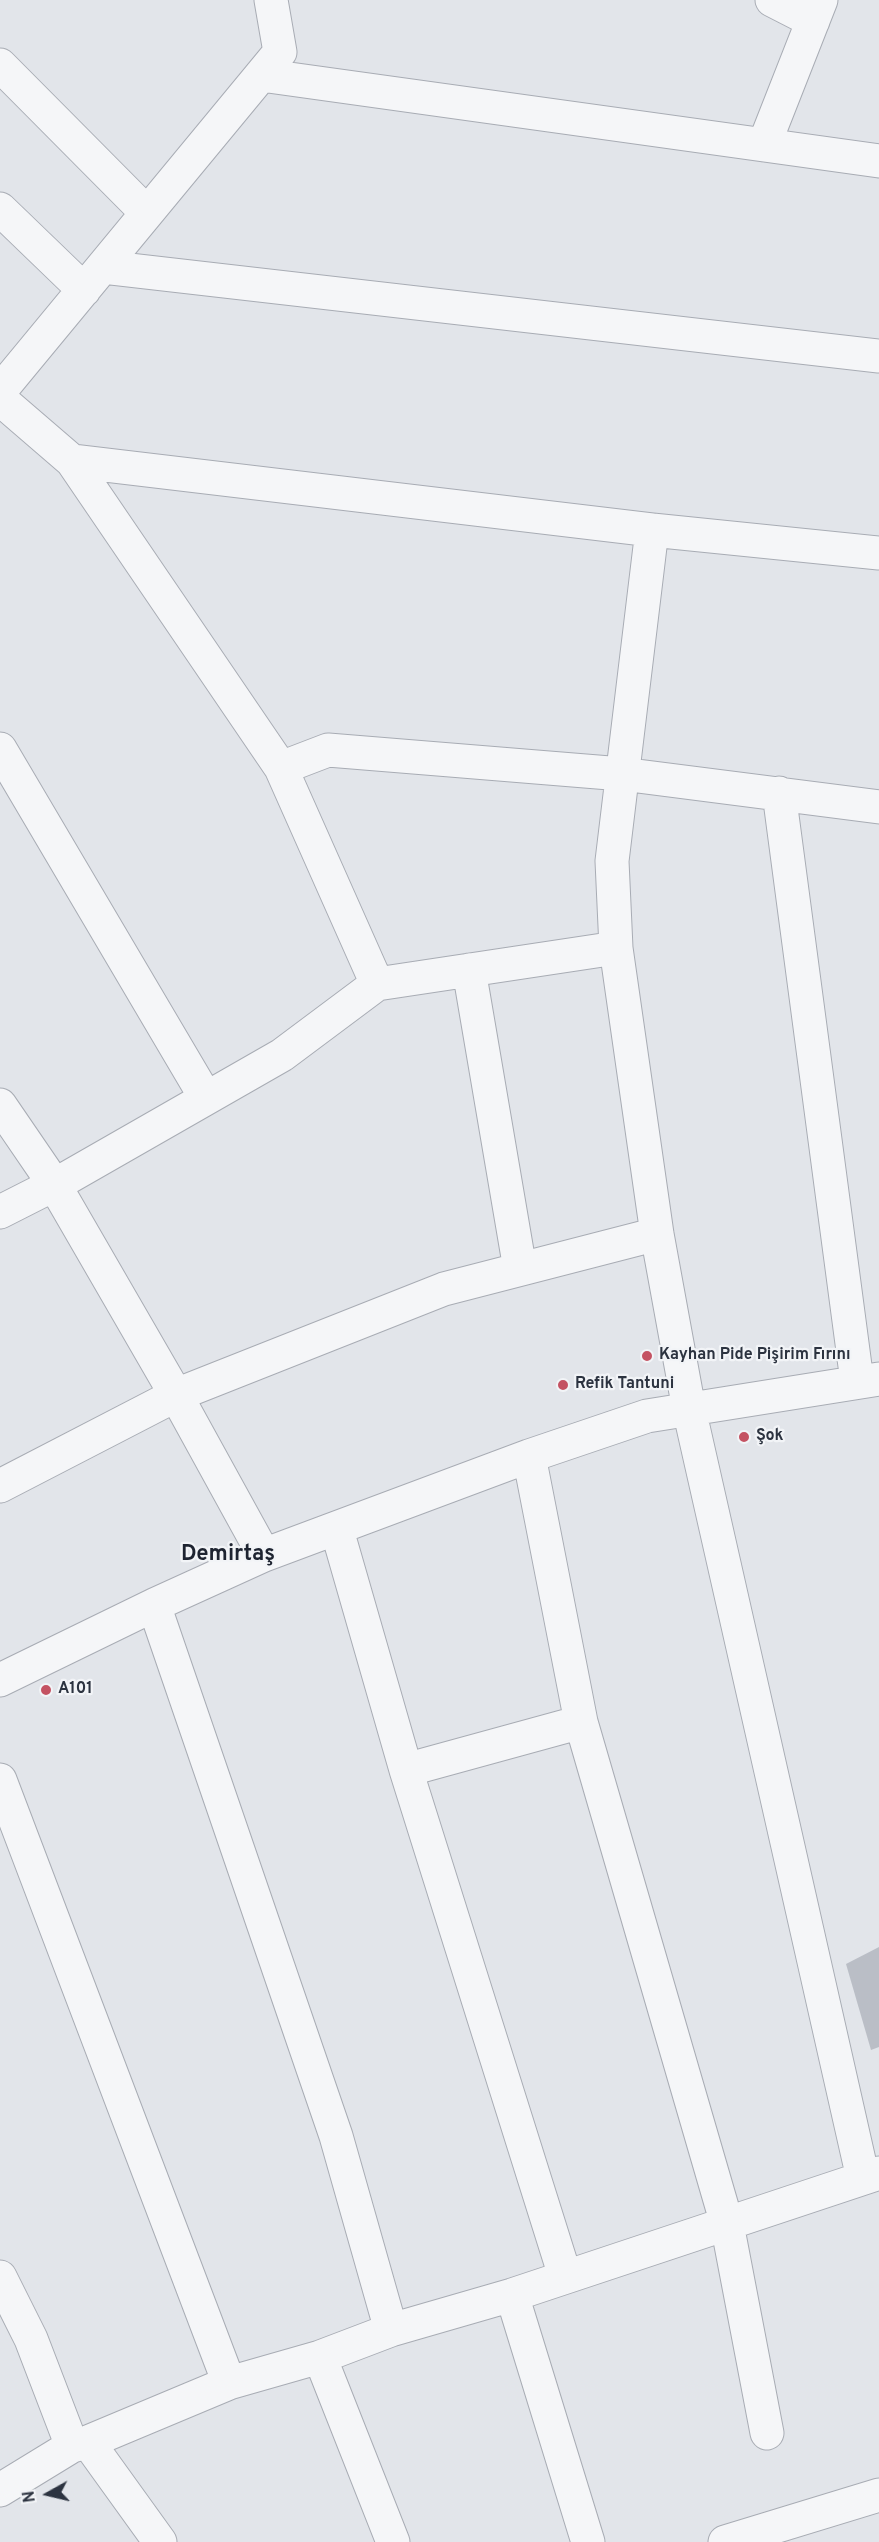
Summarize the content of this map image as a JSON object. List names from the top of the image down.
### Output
{
  "districts": ["Demirtaş"],
  "places": [
    "Kayhan Pide Pişirim Fırını",
    "Refik Tantuni",
    "Şok",
    "A101"
  ],
  "north": "left"
}
